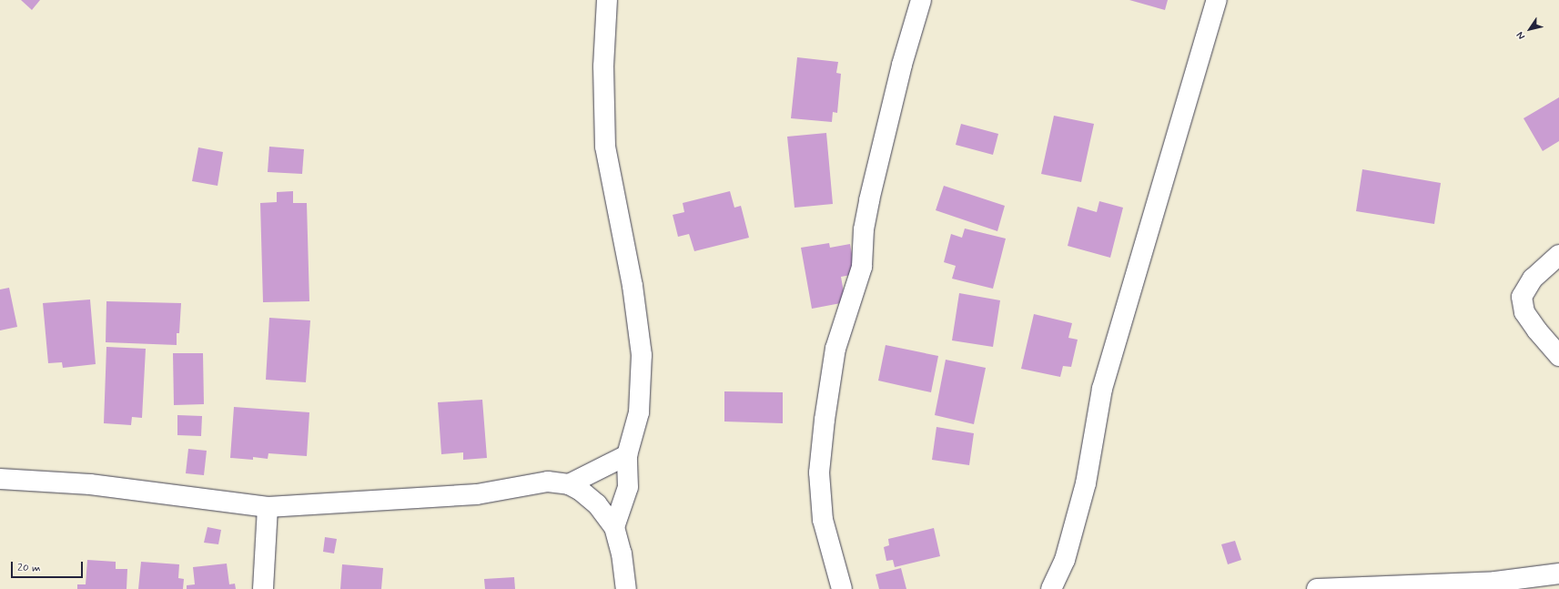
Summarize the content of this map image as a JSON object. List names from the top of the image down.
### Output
{
  "scale_bar": "20 m",
  "north": "bottom left"
}
